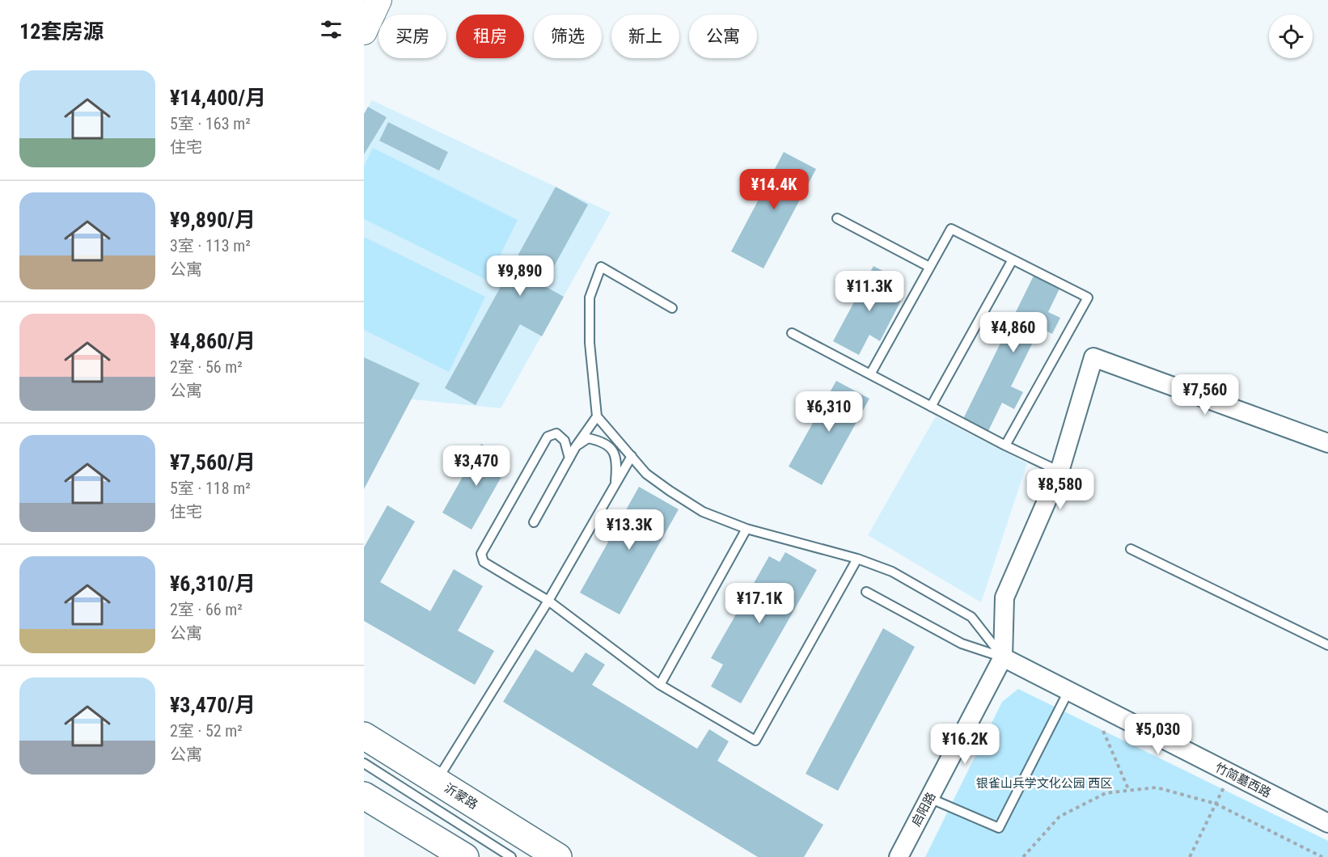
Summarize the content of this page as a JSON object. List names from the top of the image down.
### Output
{
  "streets": {
    "main road": ["沂蒙路"],
    "street": ["竹简墓西路", "启阳路"]
  },
  "crossings": [
    ["竹简墓西路", "启阳路"]
  ],
  "parks": ["银雀山兵学文化公园 西区"],
  "page": {
    "heading": "12套房源",
    "chip": [
      "买房",
      "租房",
      "筛选",
      "新上",
      "公寓"
    ],
    "list": [
      {
        "name": "¥14,400/月",
        "note": "5室 · 163 m² · 住宅"
      },
      {
        "name": "¥9,890/月",
        "note": "3室 · 113 m² · 公寓"
      },
      {
        "name": "¥4,860/月",
        "note": "2室 · 56 m² · 公寓"
      },
      {
        "name": "¥7,560/月",
        "note": "5室 · 118 m² · 住宅"
      },
      {
        "name": "¥6,310/月",
        "note": "2室 · 66 m² · 公寓"
      },
      {
        "name": "¥3,470/月",
        "note": "2室 · 52 m² · 公寓"
      }
    ],
    "price": [
      "¥14.4K",
      "¥9,890",
      "¥11.3K",
      "¥4,860",
      "¥7,560",
      "¥6,310",
      "¥3,470",
      "¥8,580",
      "¥13.3K",
      "¥17.1K",
      "¥5,030",
      "¥16.2K"
    ]
  }
}
